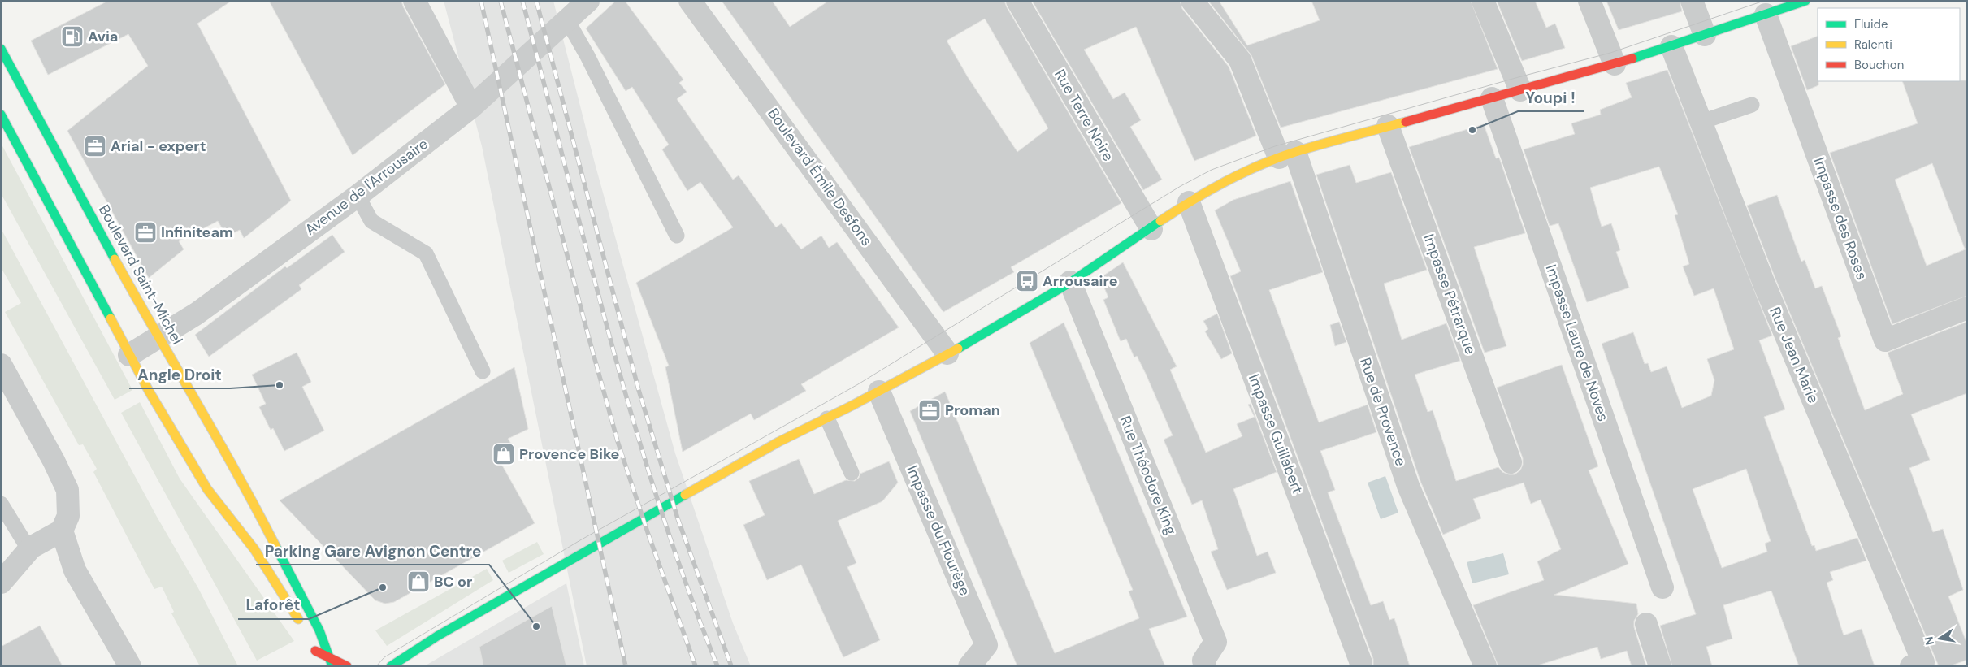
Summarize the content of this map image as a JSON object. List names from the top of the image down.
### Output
{
  "streets": {
    "street": [
      "Rue Terre Noire",
      "Boulevard Émile Desfons",
      "Avenue de l'Arrousaire",
      "Impasse des Roses",
      "Boulevard Saint-Michel",
      "Impasse Pétrarque",
      "Impasse Laure de Noves",
      "Rue Jean Marie",
      "Rue de Provence",
      "Impasse Guillabert",
      "Rue Théodore King",
      "Impasse du Flourège"
    ]
  },
  "crossings": [
    ["Avenue de l'Arrousaire", "Boulevard Saint-Michel"]
  ],
  "places": {
    "fuel station": ["Avia"],
    "other": [
      "Youpi !",
      "Angle Droit",
      "Laforêt",
      "Parking Gare Avignon Centre"
    ],
    "office": ["Arial - expert", "Infiniteam", "Proman"],
    "bus stop": ["Arrousaire"],
    "shop": ["Provence Bike", "BC or"]
  },
  "legend": ["Fluide", "Ralenti", "Bouchon"],
  "north": "left"
}
